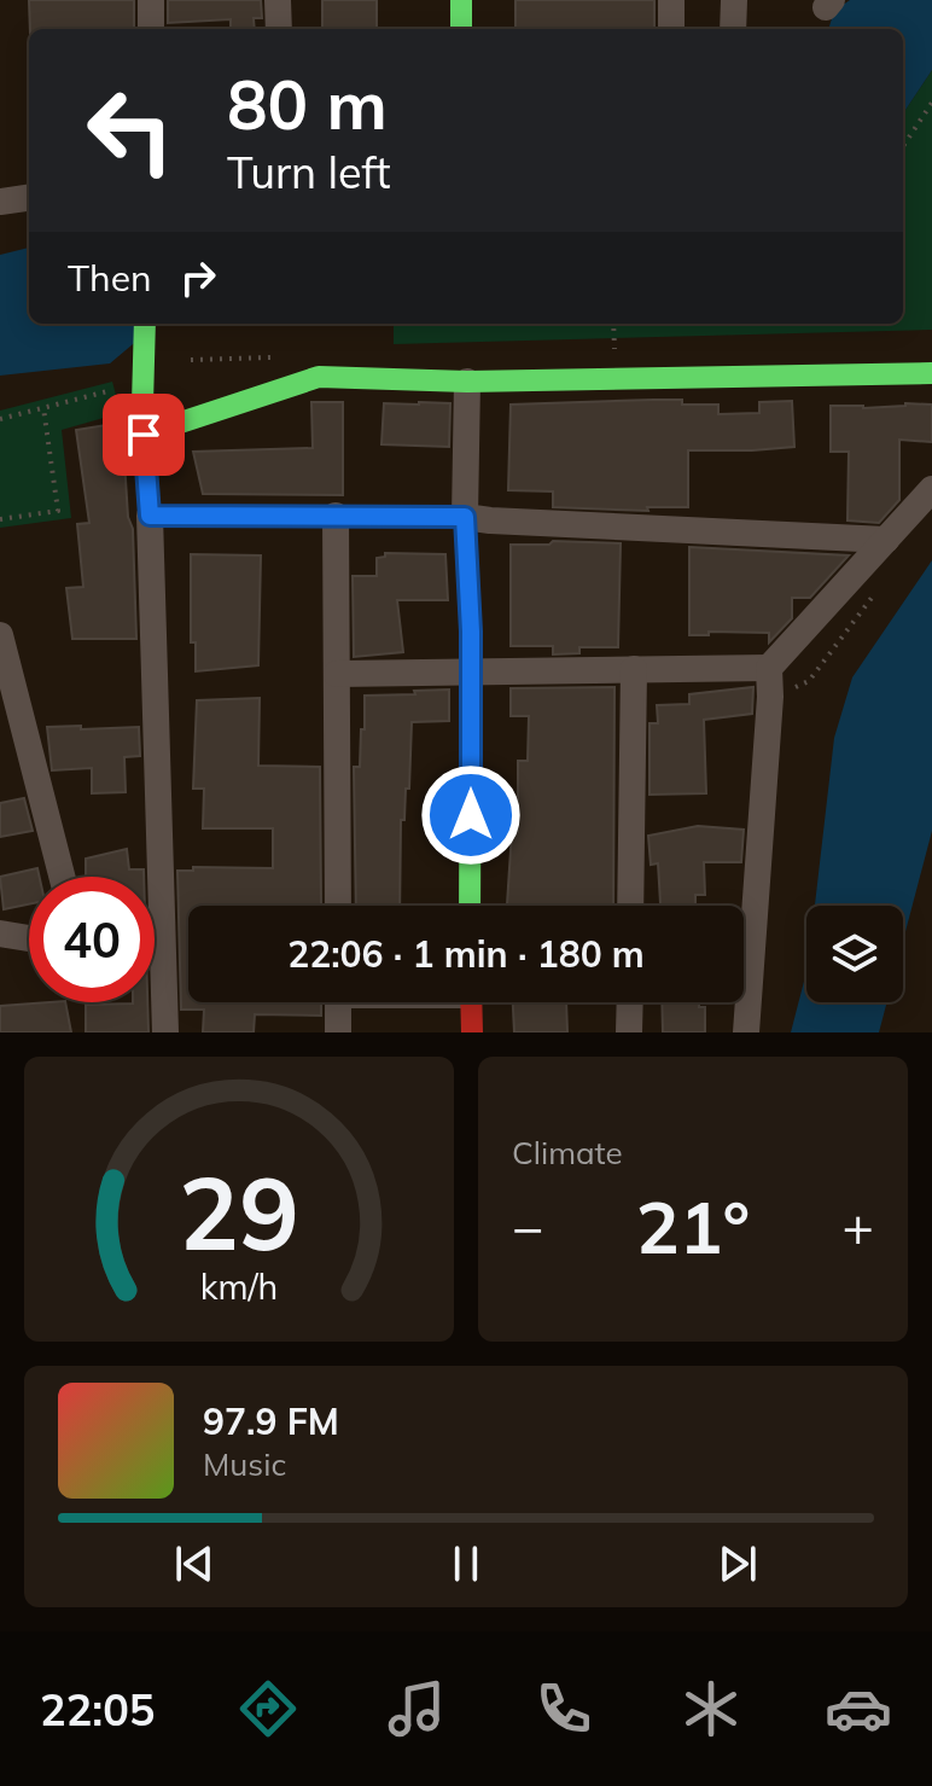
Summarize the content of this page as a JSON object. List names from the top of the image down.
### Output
{
  "page": {
    "turn": ["80 m", "Turn left"],
    "then": "Then",
    "limit": "40",
    "trip": "22:06 · 1 min · 180 m",
    "tile": "Climate",
    "heat": ["−", "21°", "+"],
    "song": ["97.9 FM", "Music"],
    "tabs": "22:05",
    "gauge": ["29", "km/h"]
  }
}
